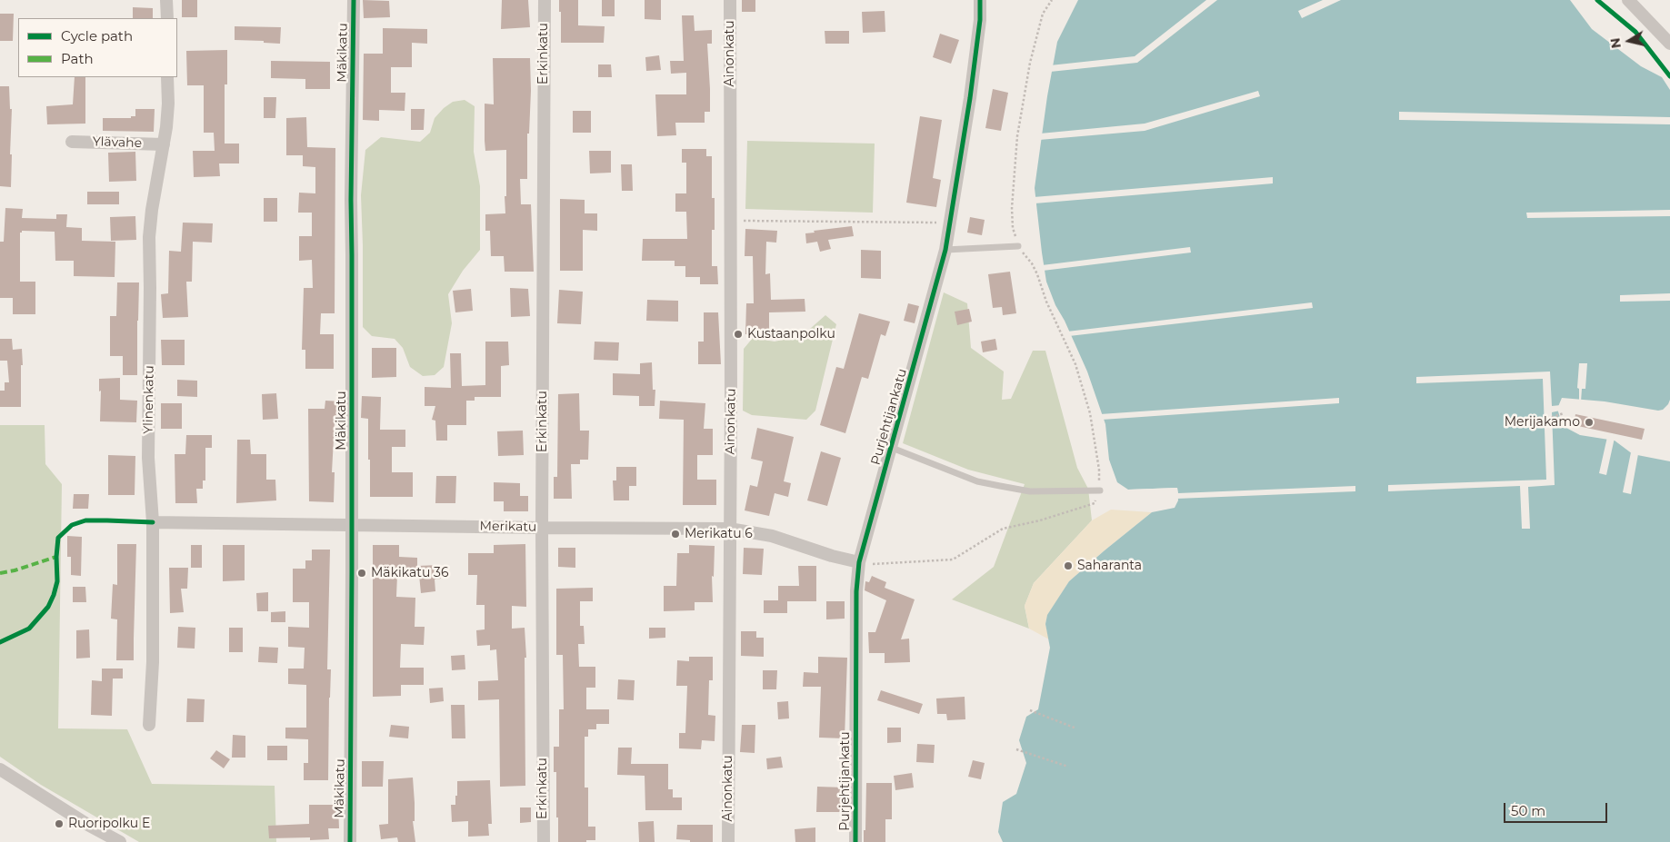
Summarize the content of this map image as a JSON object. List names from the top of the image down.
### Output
{
  "streets": {
    "street": [
      "Mäkikatu",
      "Erkinkatu",
      "Ainonkatu",
      "Ylävahe",
      "Ylinenkatu",
      "Purjehtijankatu",
      "Merikatu"
    ]
  },
  "crossings": [
    ["Mäkikatu", "Merikatu"],
    ["Erkinkatu", "Merikatu"],
    ["Ainonkatu", "Merikatu"],
    ["Ylävahe", "Ylinenkatu"],
    ["Ylinenkatu", "Merikatu"],
    ["Purjehtijankatu", "Merikatu"]
  ],
  "places": [
    "Kustaanpolku",
    "Merijakamo",
    "Merikatu 6",
    "Saharanta",
    "Mäkikatu 36",
    "Ruoripolku E"
  ],
  "legend": ["Cycle path", "Path"],
  "scale_bar": "50 m",
  "north": "left"
}
